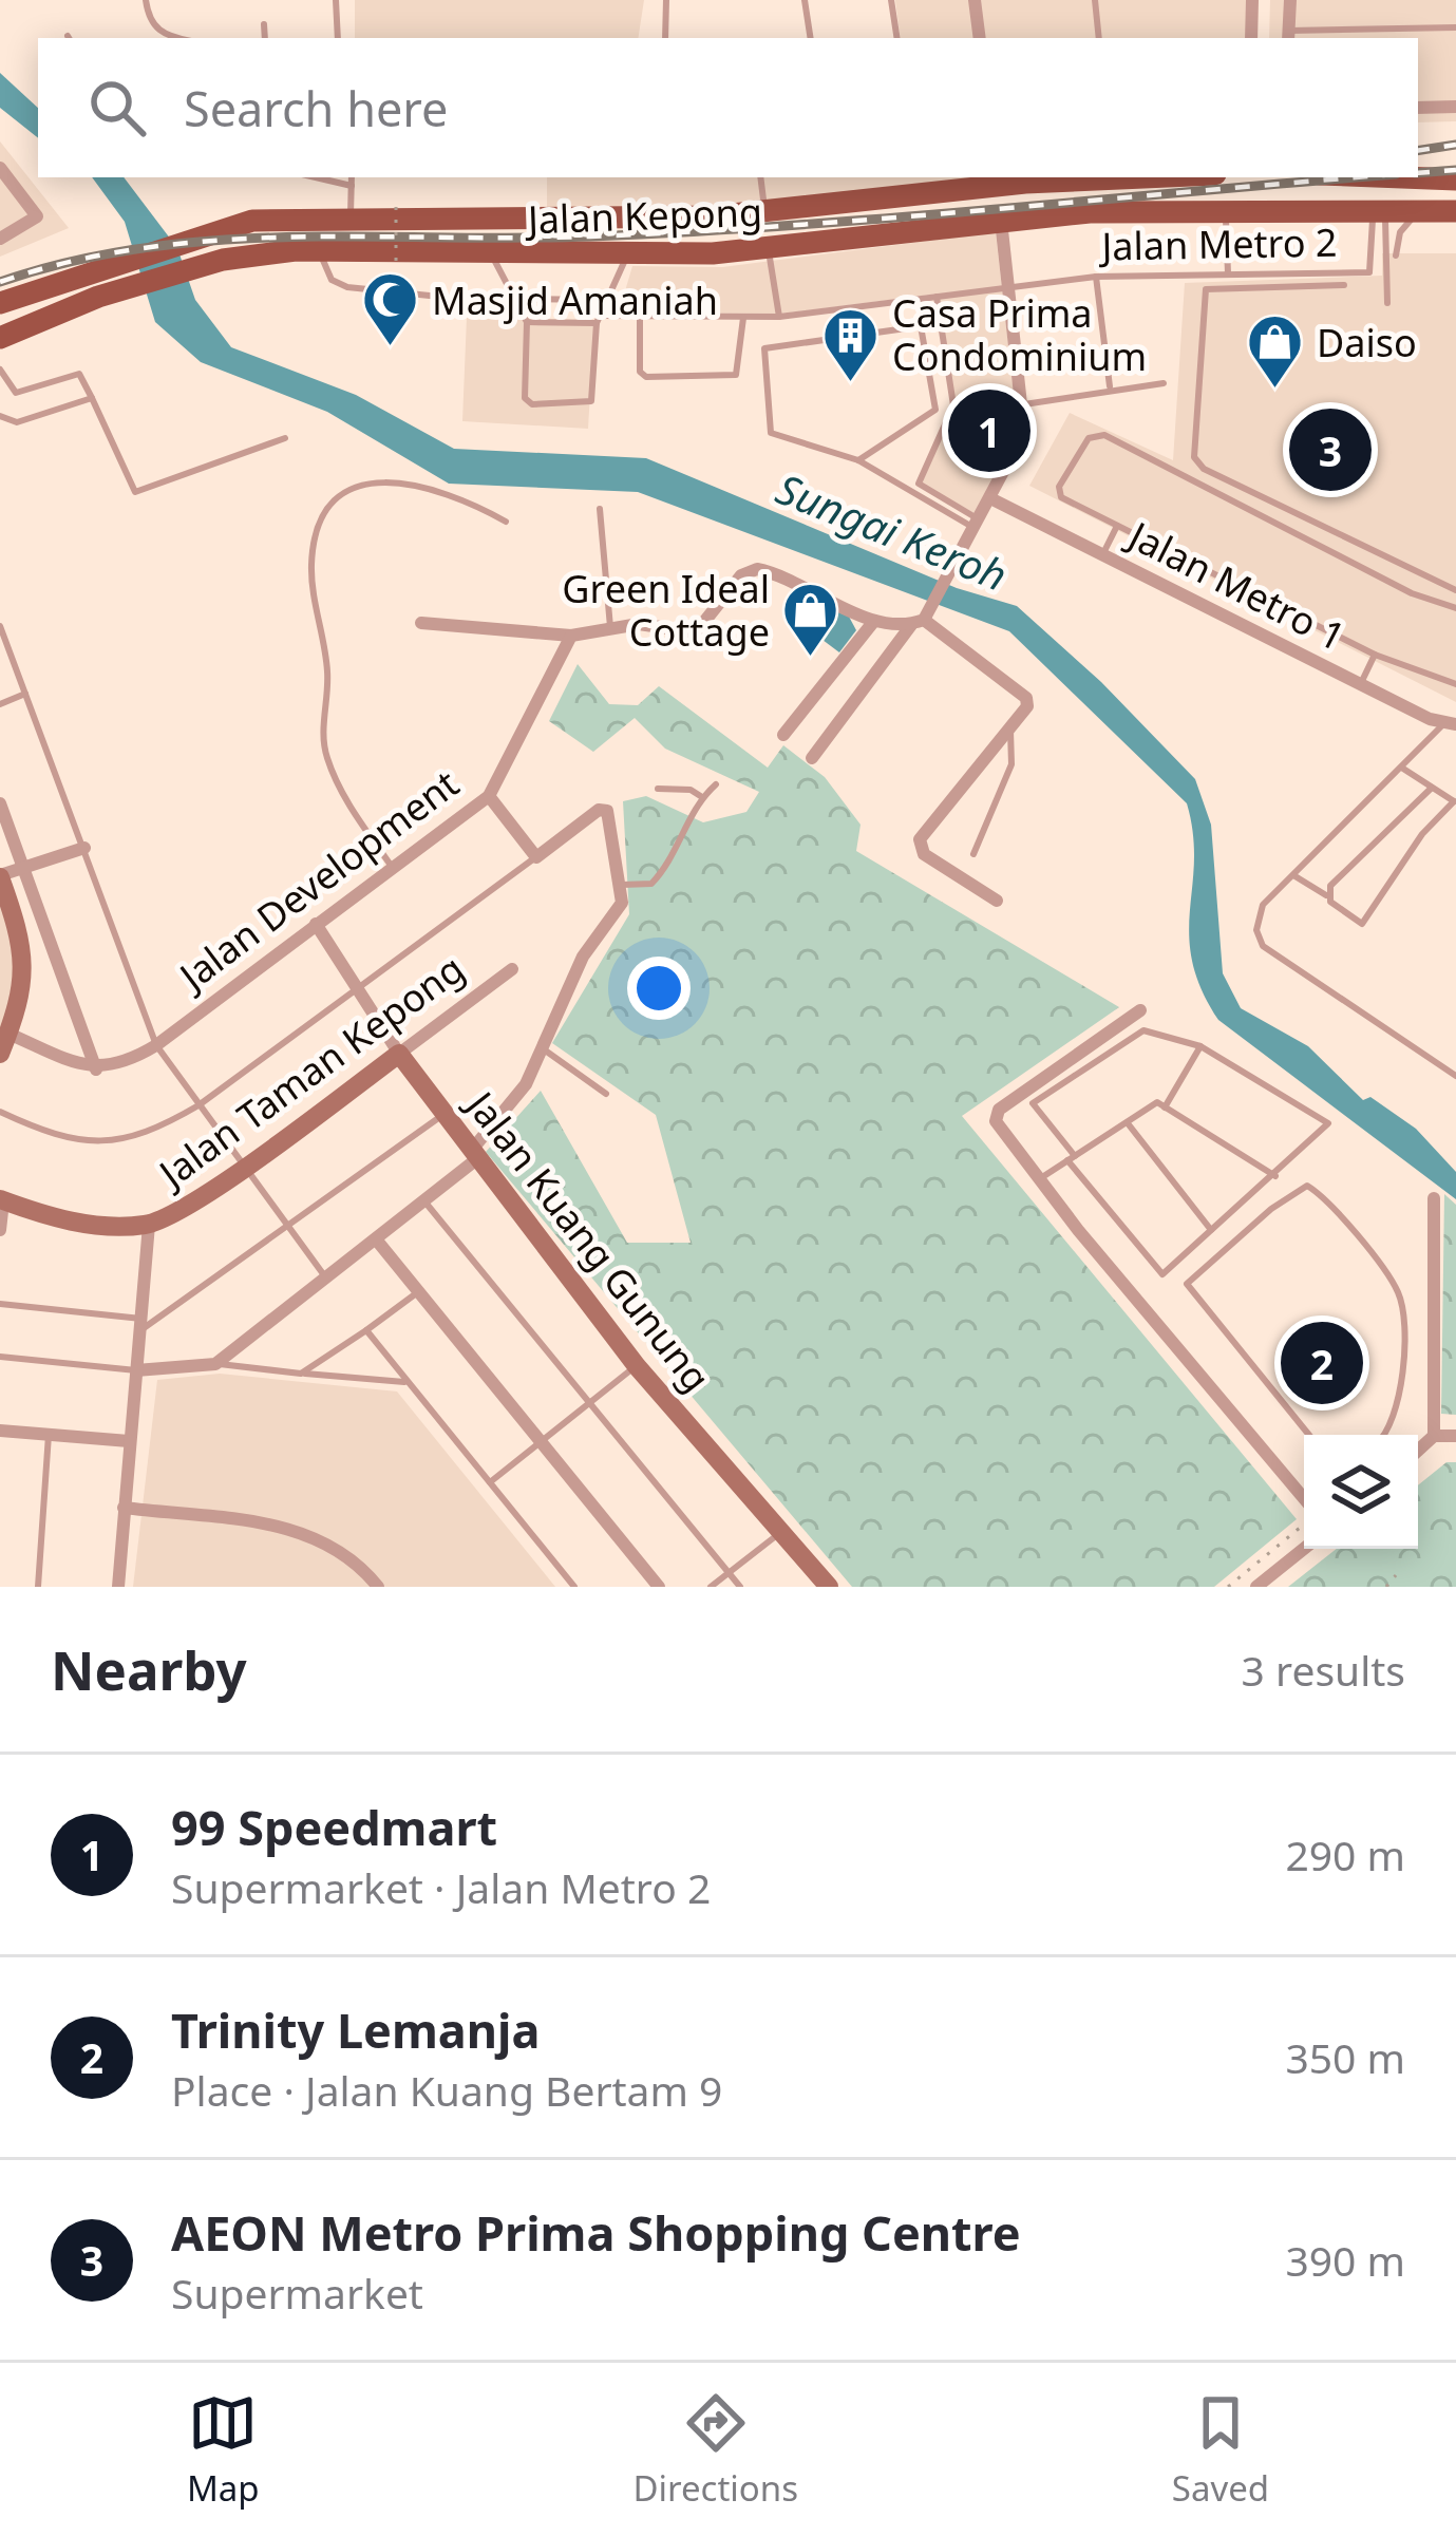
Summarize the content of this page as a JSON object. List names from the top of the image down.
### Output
{
  "streets": {
    "main road": ["Jalan Kepong"],
    "street": [
      "Jalan Metro 1",
      "Jalan Development",
      "Jalan Taman Kepong",
      "Jalan Kuang Gunung"
    ],
    "lane": ["Jalan Metro 2"]
  },
  "crossings": [
    ["Jalan Kepong", "Jalan Metro 2"],
    ["Jalan Development", "Jalan Kuang Gunung"],
    ["Jalan Taman Kepong", "Jalan Kuang Gunung"]
  ],
  "water": ["Sungai Keroh"],
  "places": {
    "mosque": ["Masjid Amaniah"],
    "building": ["Casa Prima Condominium"],
    "shop": ["Daiso", "Green Ideal Cottage"]
  },
  "page": {
    "search": "Search here",
    "pins": ["1", "3", "2"],
    "heading": ["Nearby", "3 results"],
    "list": [
      {
        "mark": "1",
        "name": "99 Speedmart",
        "note": "Supermarket · Jalan Metro 2",
        "value": "290 m"
      },
      {
        "mark": "2",
        "name": "Trinity Lemanja",
        "note": "Place · Jalan Kuang Bertam 9",
        "value": "350 m"
      },
      {
        "mark": "3",
        "name": "AEON Metro Prima Shopping Centre",
        "note": "Supermarket",
        "value": "390 m"
      }
    ],
    "nav": ["Map", "Directions", "Saved"]
  }
}
